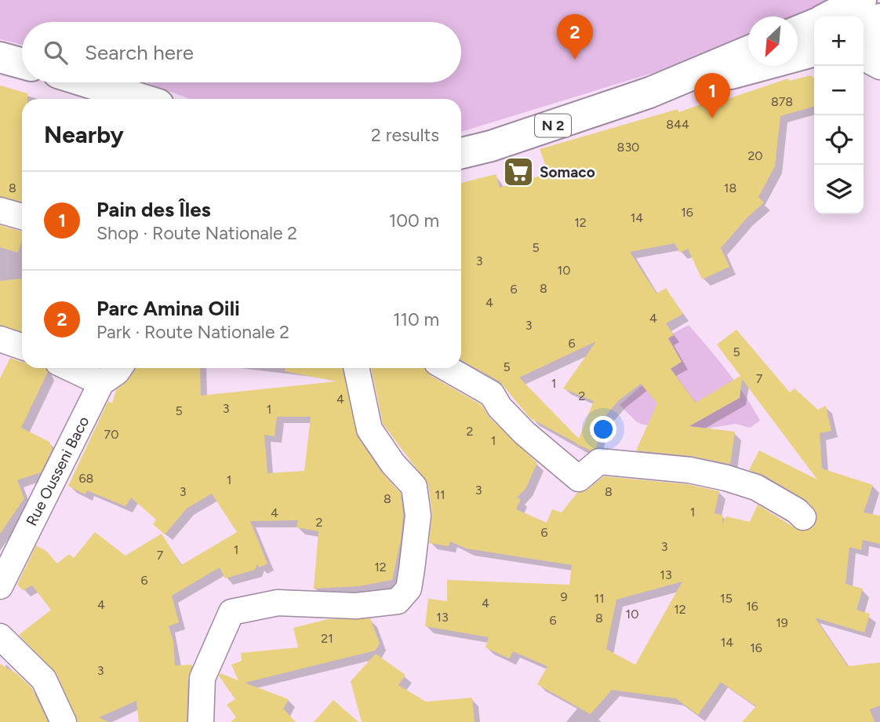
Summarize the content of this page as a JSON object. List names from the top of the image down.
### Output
{
  "streets": {
    "main road": ["N 2"],
    "street": ["Rue Ousseni Baco"]
  },
  "places": {
    "supermarket": ["Somaco"]
  },
  "house_numbers": [
    "878",
    "844",
    "830",
    "20",
    "8",
    "18",
    "16",
    "14",
    "12",
    "5",
    "3",
    "10",
    "8",
    "6",
    "4",
    "4",
    "3",
    "6",
    "5",
    "5",
    "7",
    "1",
    "2",
    "4",
    "3",
    "1",
    "5",
    "2",
    "70",
    "1",
    "68",
    "1",
    "3",
    "3",
    "8",
    "11",
    "8",
    "1",
    "4",
    "2",
    "6",
    "3",
    "1",
    "7",
    "12",
    "13",
    "6",
    "9",
    "11",
    "15",
    "4",
    "4",
    "16",
    "12",
    "10",
    "13",
    "8",
    "6",
    "19",
    "21",
    "14",
    "16",
    "3"
  ],
  "north": "bottom left",
  "page": {
    "pins": ["2", "1"],
    "map_buttons": ["+", "−"],
    "search": "Search here",
    "heading": ["Nearby", "2 results"],
    "list": [
      {
        "mark": "1",
        "name": "Pain des Îles",
        "note": "Shop · Route Nationale 2",
        "value": "100 m"
      },
      {
        "mark": "2",
        "name": "Parc Amina Oili",
        "note": "Park · Route Nationale 2",
        "value": "110 m"
      }
    ]
  }
}
